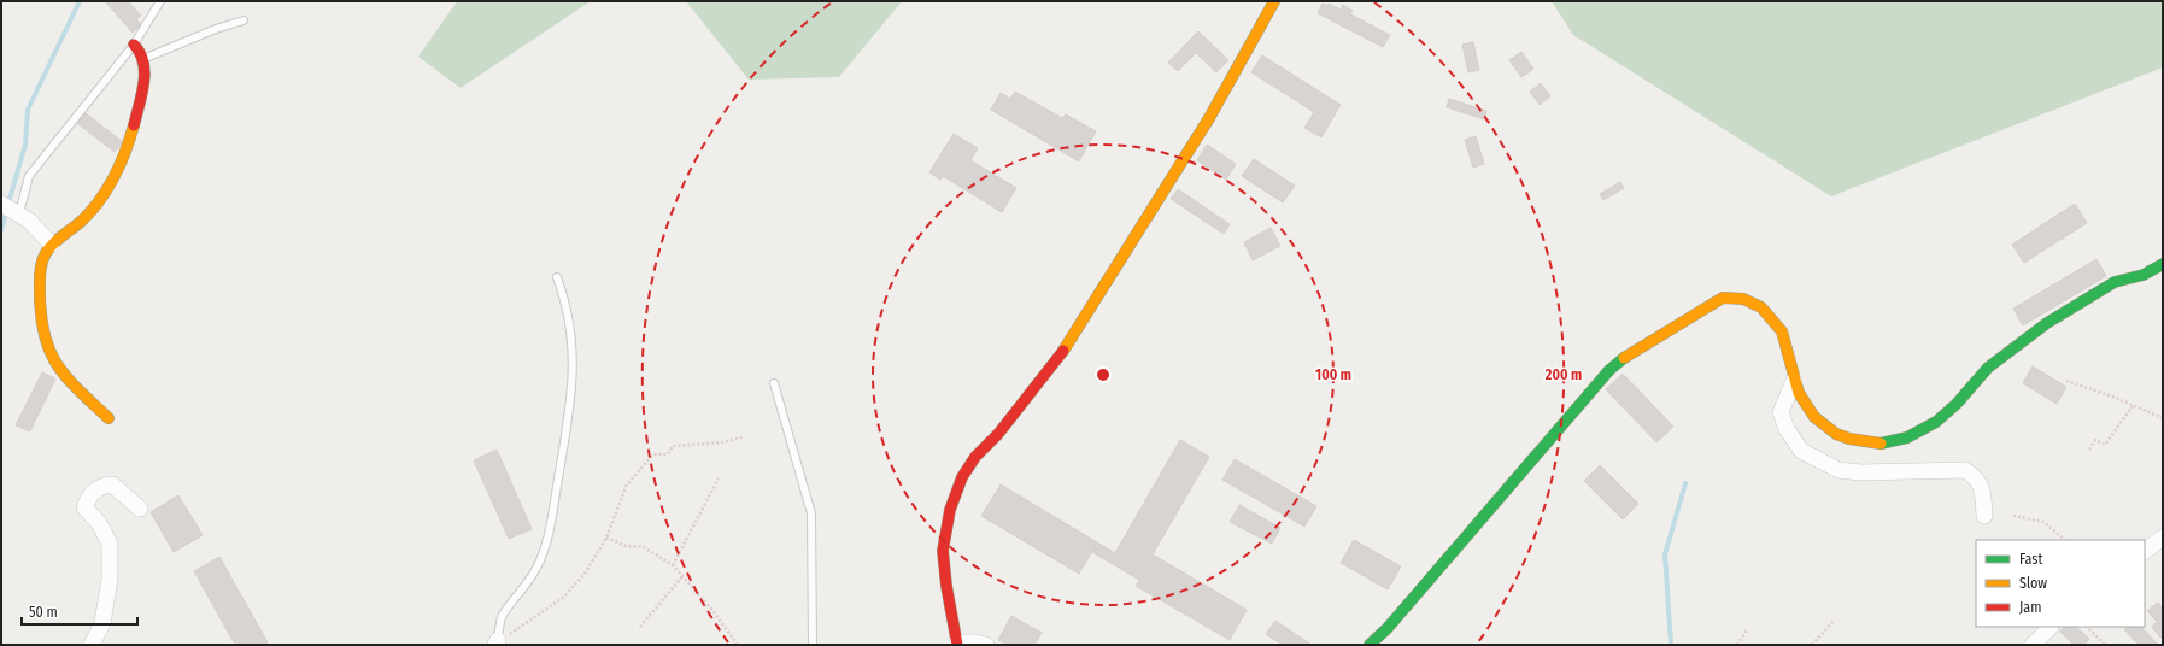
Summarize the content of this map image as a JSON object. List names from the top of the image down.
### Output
{
  "legend": ["Fast", "Slow", "Jam"],
  "scale_bar": "50 m",
  "rings": ["100 m", "200 m"]
}
